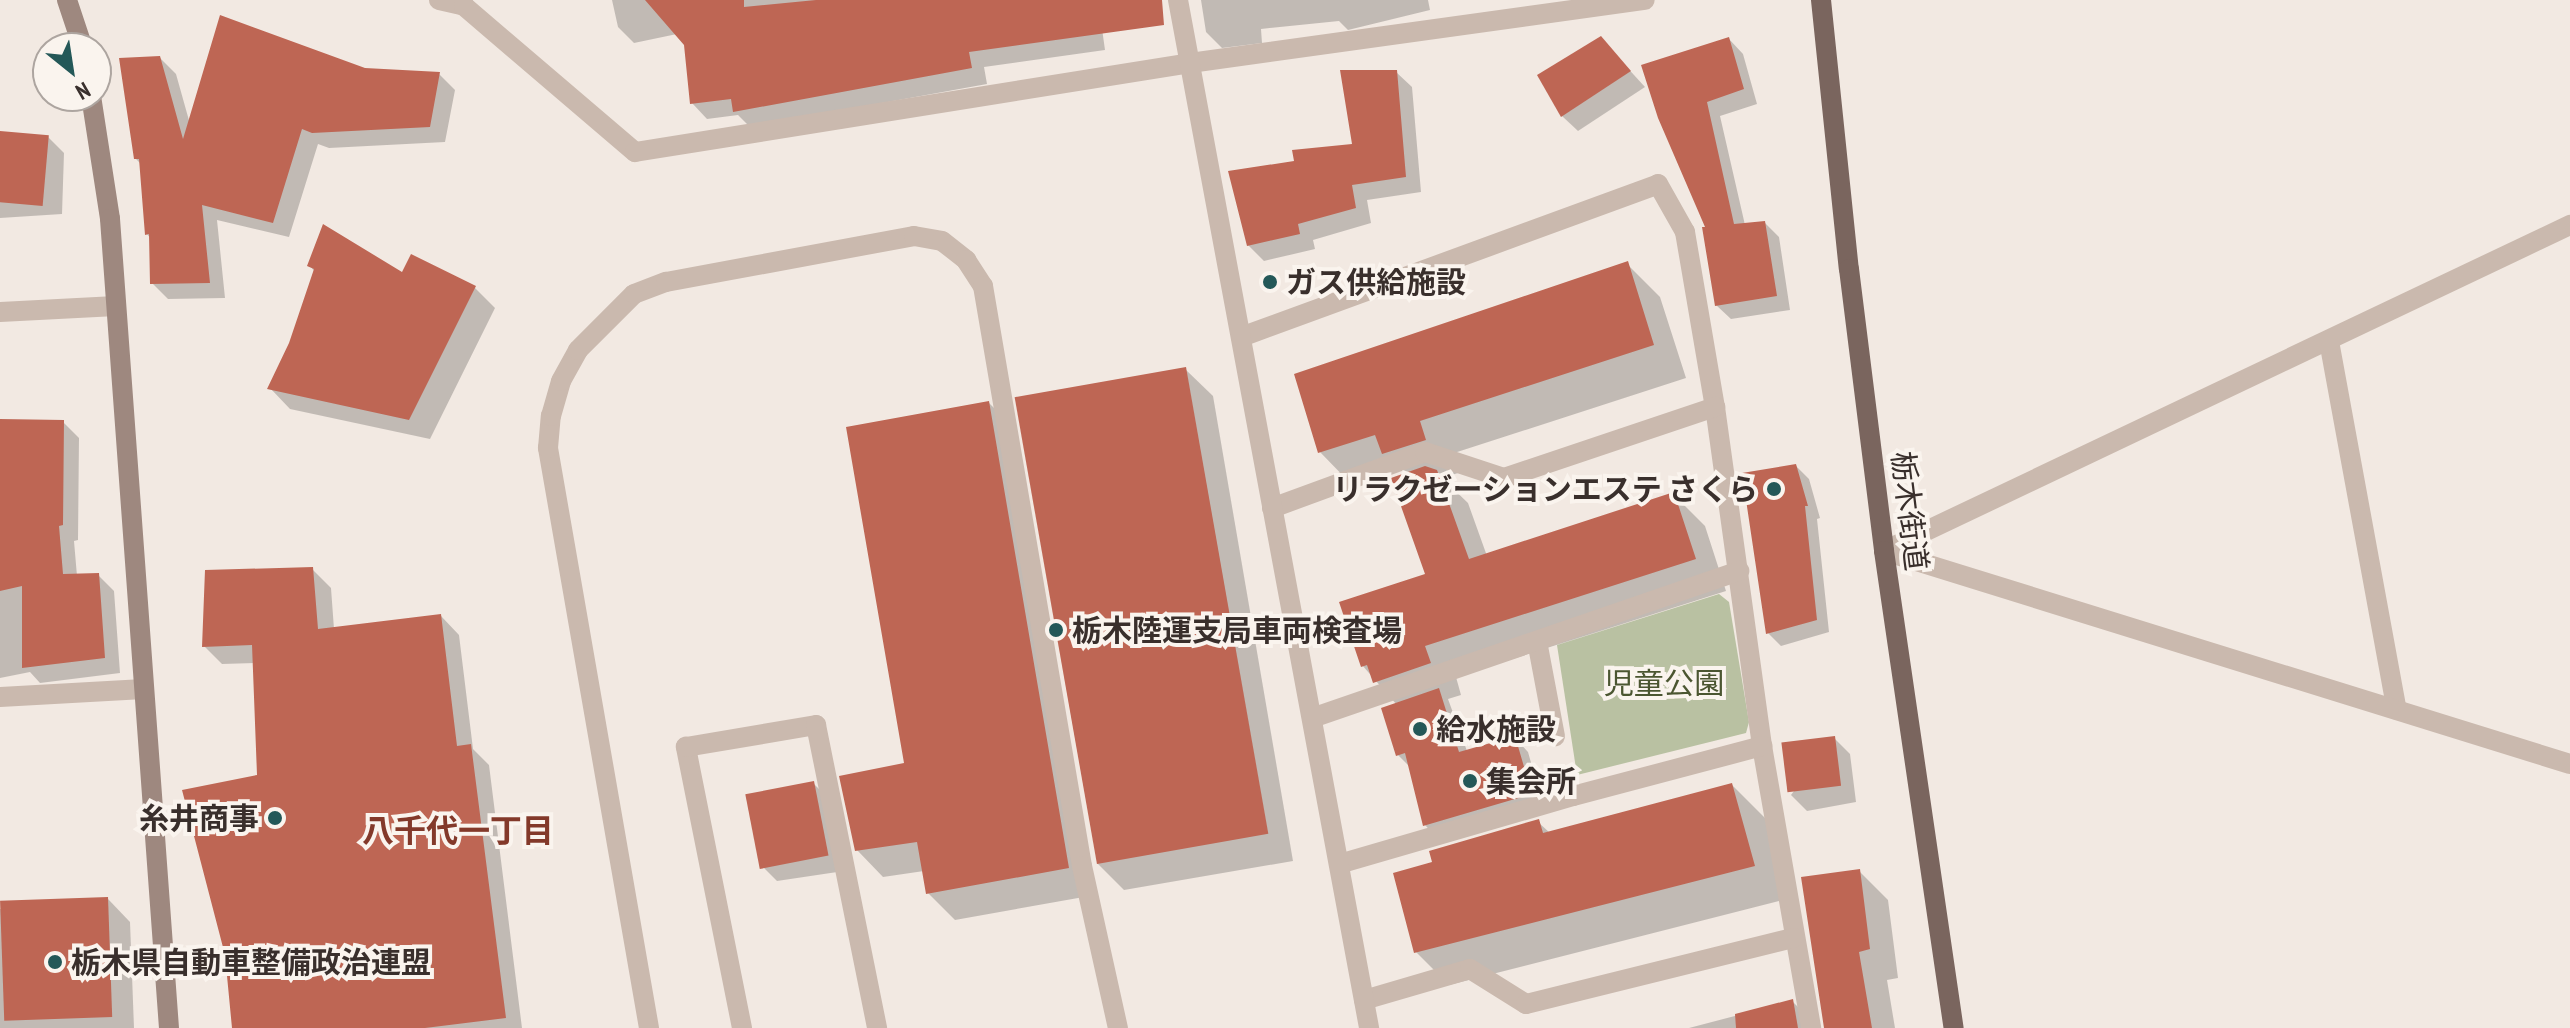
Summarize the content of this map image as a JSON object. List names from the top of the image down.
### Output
{
  "streets": {
    "main road": ["栃木街道"]
  },
  "districts": ["八千代一丁目"],
  "parks": ["児童公園"],
  "places": [
    "ガス供給施設",
    "リラクゼーションエステ さくら",
    "栃木陸運支局車両検査場",
    "給水施設",
    "集会所",
    "糸井商事",
    "栃木県自動車整備政治連盟"
  ],
  "north": "bottom right"
}
